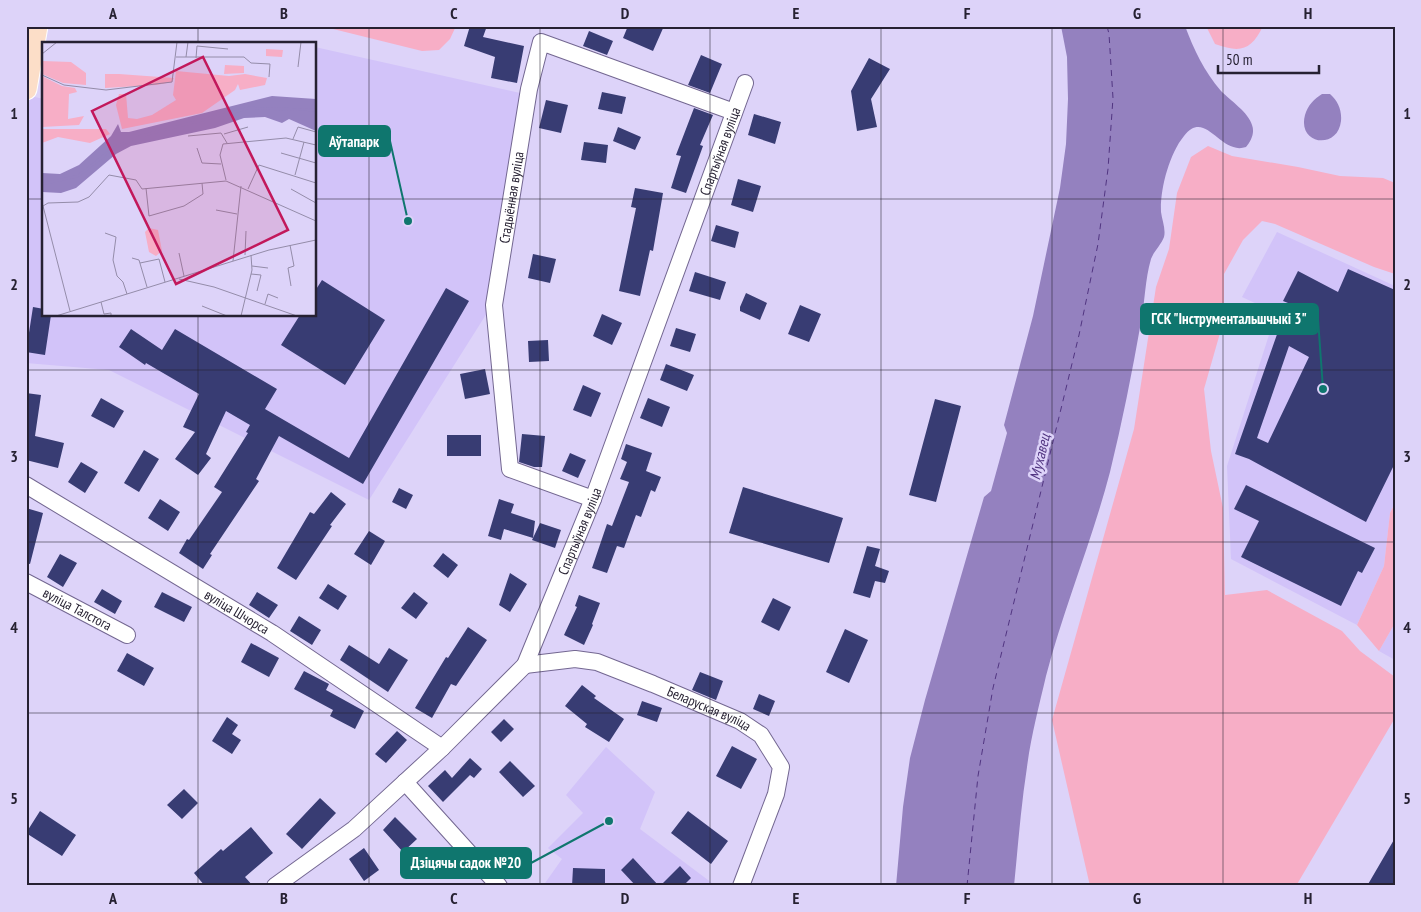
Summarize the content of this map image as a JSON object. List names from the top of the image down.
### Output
{
  "streets": {
    "street": [
      "Спартыўная вуліца",
      "Стадыённая вуліца",
      "вуліца Талстога",
      "вуліца Шчорса",
      "Беларуская вуліца"
    ]
  },
  "crossings": [
    ["Спартыўная вуліца", "Стадыённая вуліца"],
    ["Спартыўная вуліца", "вуліца Шчорса"],
    ["Спартыўная вуліца", "Беларуская вуліца"]
  ],
  "water": ["Мухавец"],
  "places": ["Аўтапарк", "ГСК \"Інструментальшчыкі 3\"", "Дзіцячы садок №20"],
  "scale_bar": "50 m",
  "grid": {
    "columns": [
      "A",
      "B",
      "C",
      "D",
      "E",
      "F",
      "G",
      "H"
    ],
    "rows": [
      "1",
      "2",
      "3",
      "4",
      "5"
    ]
  }
}
